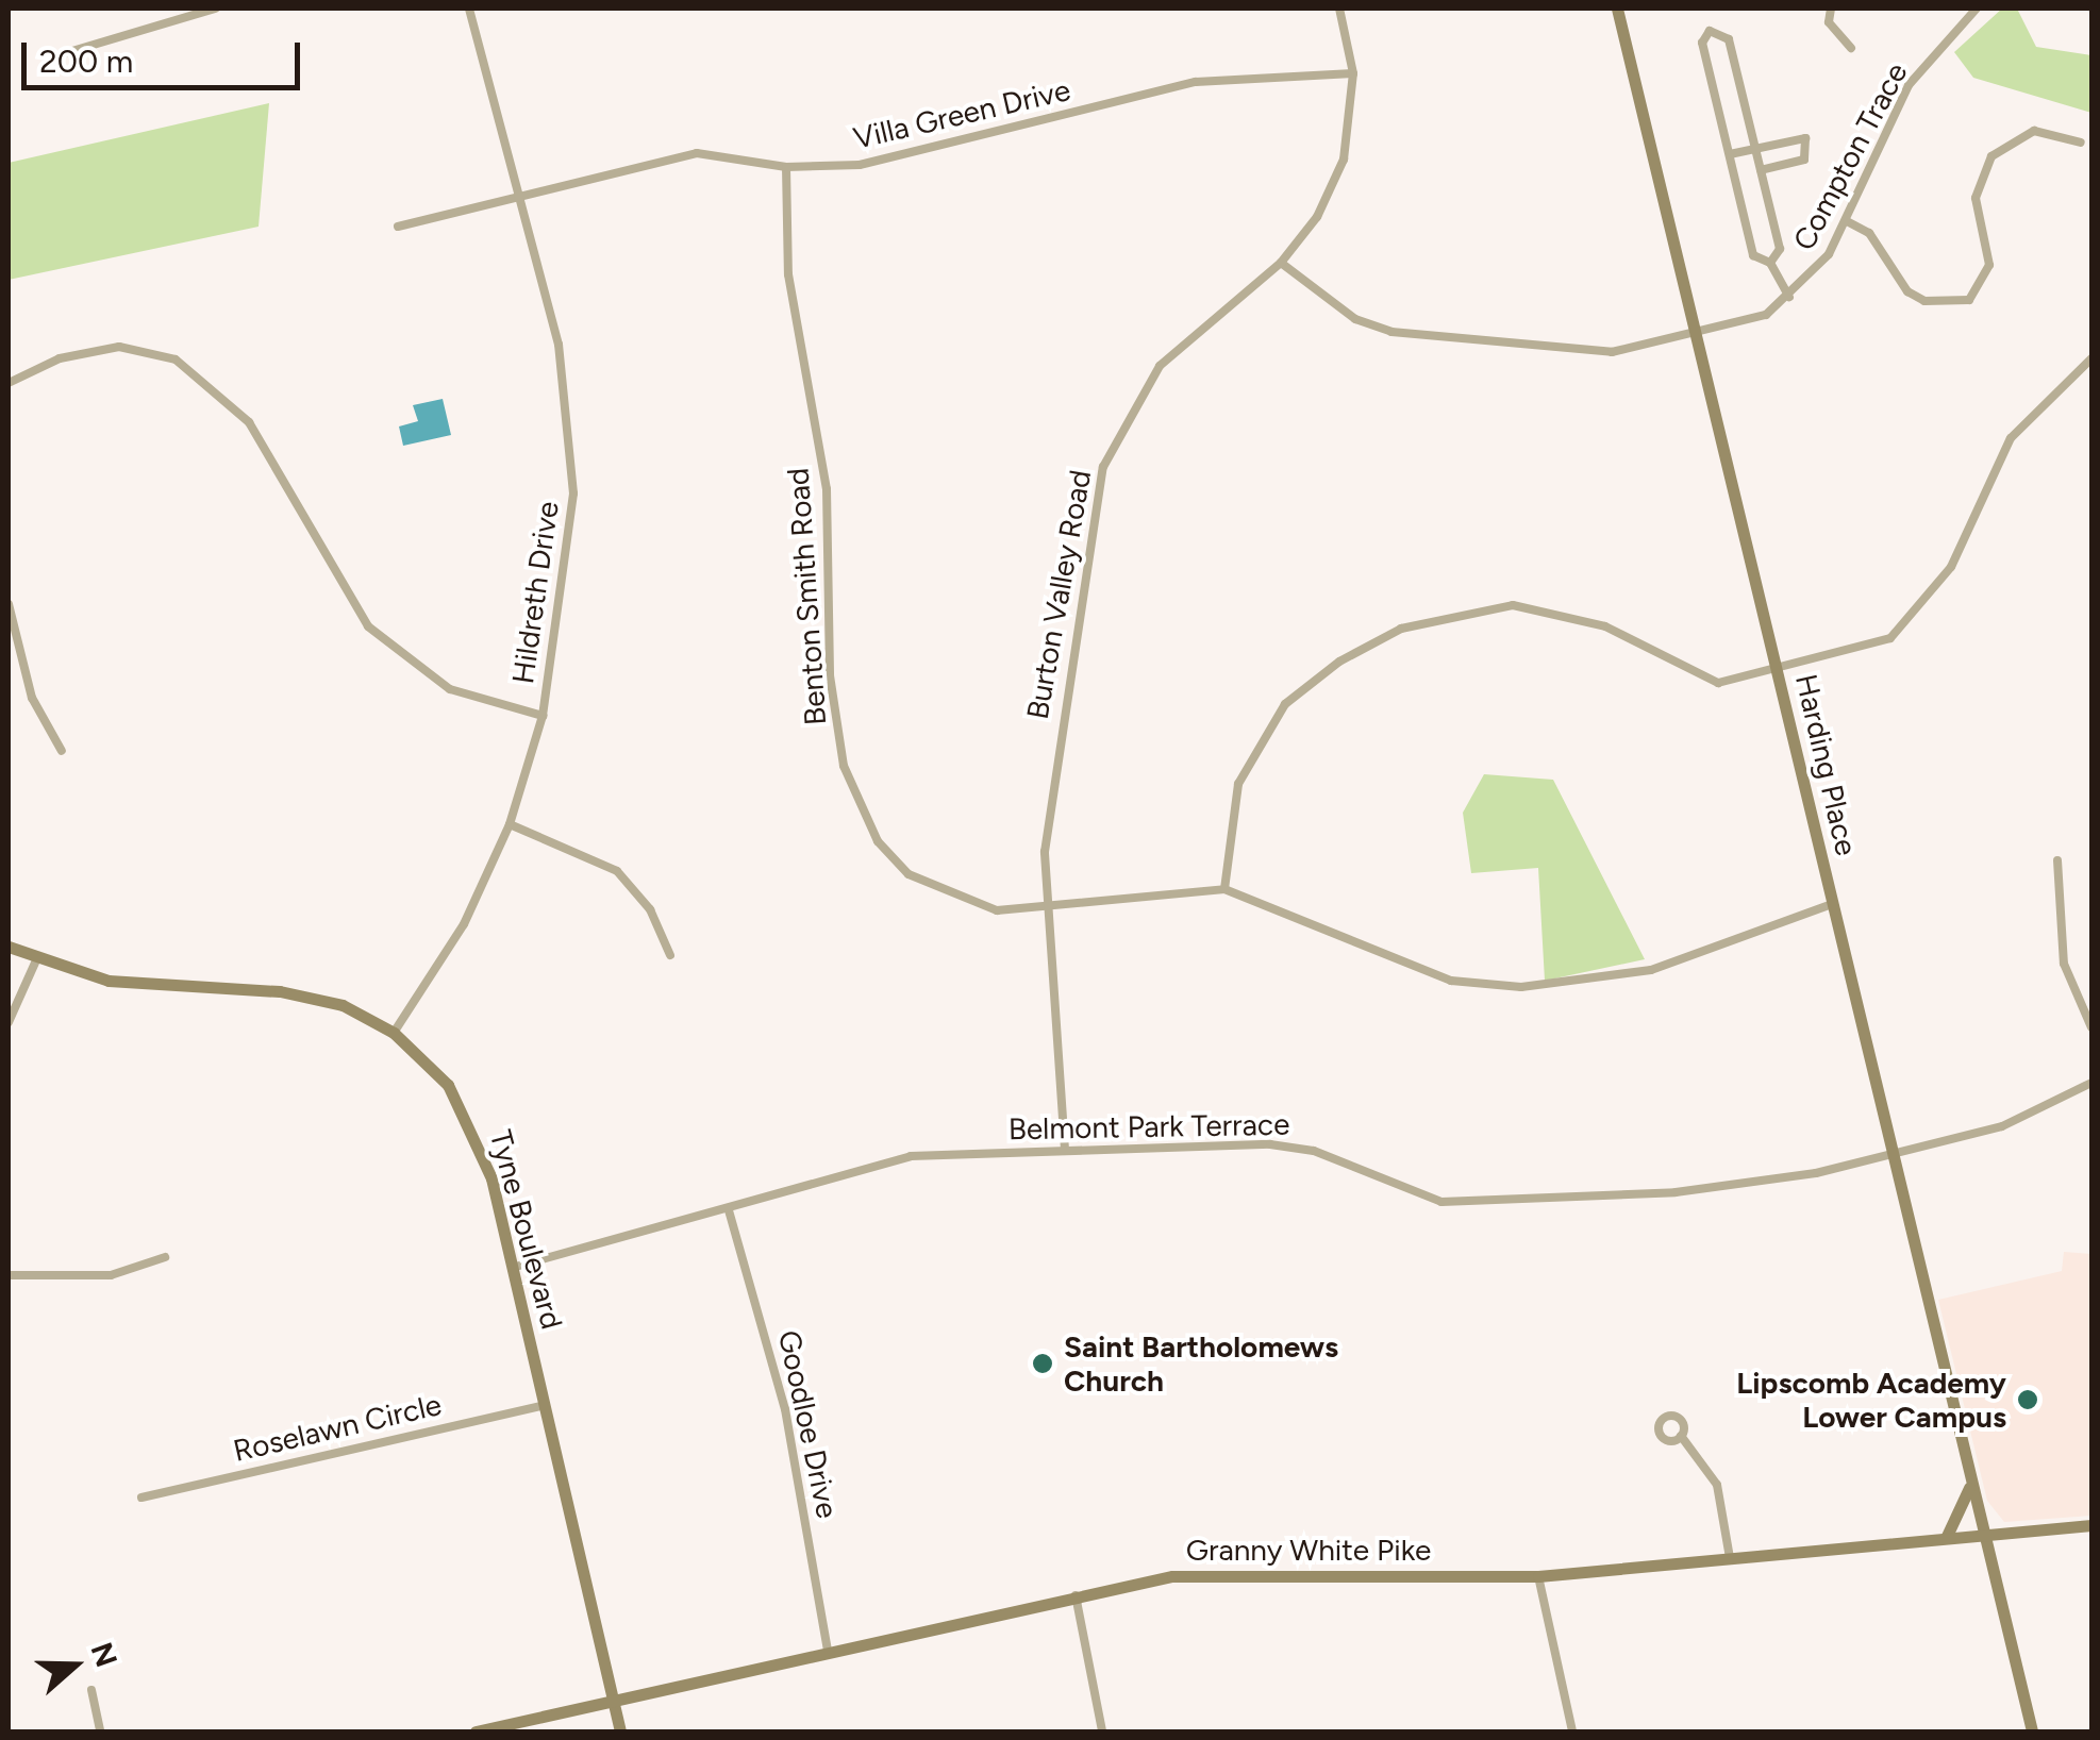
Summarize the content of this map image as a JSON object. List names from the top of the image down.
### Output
{
  "streets": {
    "main road": ["Harding Place", "Tyne Boulevard", "Granny White Pike"],
    "street": [
      "Villa Green Drive",
      "Compton Trace",
      "Hildreth Drive",
      "Burton Valley Road",
      "Benton Smith Road",
      "Belmont Park Terrace",
      "Goodloe Drive",
      "Roselawn Circle"
    ]
  },
  "crossings": [
    ["Villa Green Drive", "Hildreth Drive"],
    ["Villa Green Drive", "Burton Valley Road"],
    ["Villa Green Drive", "Benton Smith Road"],
    ["Compton Trace", "Burton Valley Road"],
    ["Compton Trace", "Harding Place"],
    ["Hildreth Drive", "Tyne Boulevard"],
    ["Burton Valley Road", "Benton Smith Road"],
    ["Burton Valley Road", "Belmont Park Terrace"],
    ["Benton Smith Road", "Harding Place"],
    ["Harding Place", "Belmont Park Terrace"],
    ["Harding Place", "Granny White Pike"],
    ["Belmont Park Terrace", "Tyne Boulevard"],
    ["Belmont Park Terrace", "Goodloe Drive"],
    ["Tyne Boulevard", "Roselawn Circle"],
    ["Tyne Boulevard", "Granny White Pike"],
    ["Goodloe Drive", "Granny White Pike"]
  ],
  "places": ["Saint Bartholomews Church", "Lipscomb Academy Lower Campus"],
  "scale_bar": "200 m",
  "north": "right"
}
